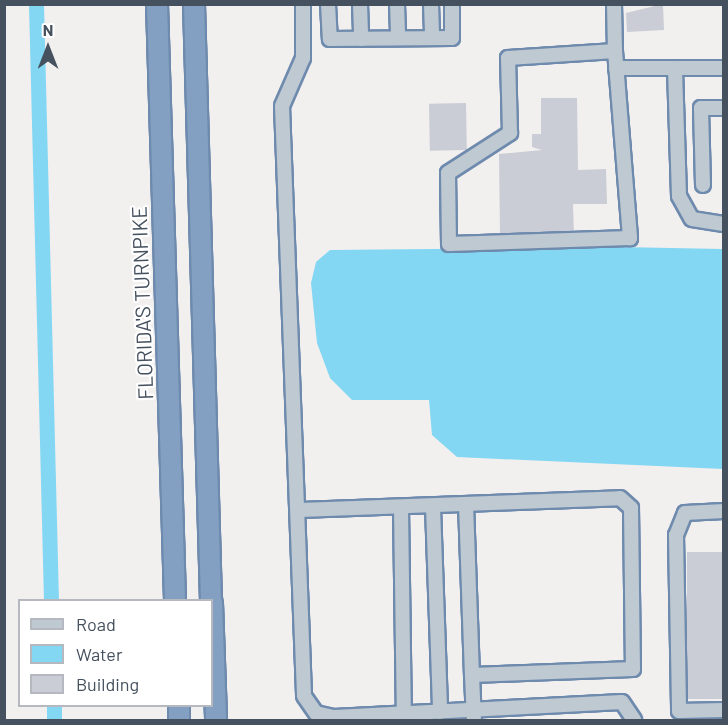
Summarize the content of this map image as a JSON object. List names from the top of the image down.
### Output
{
  "streets": {
    "highway": ["FLORIDA'S TURNPIKE"]
  },
  "legend": ["Road", "Water", "Building"],
  "north": "top"
}
